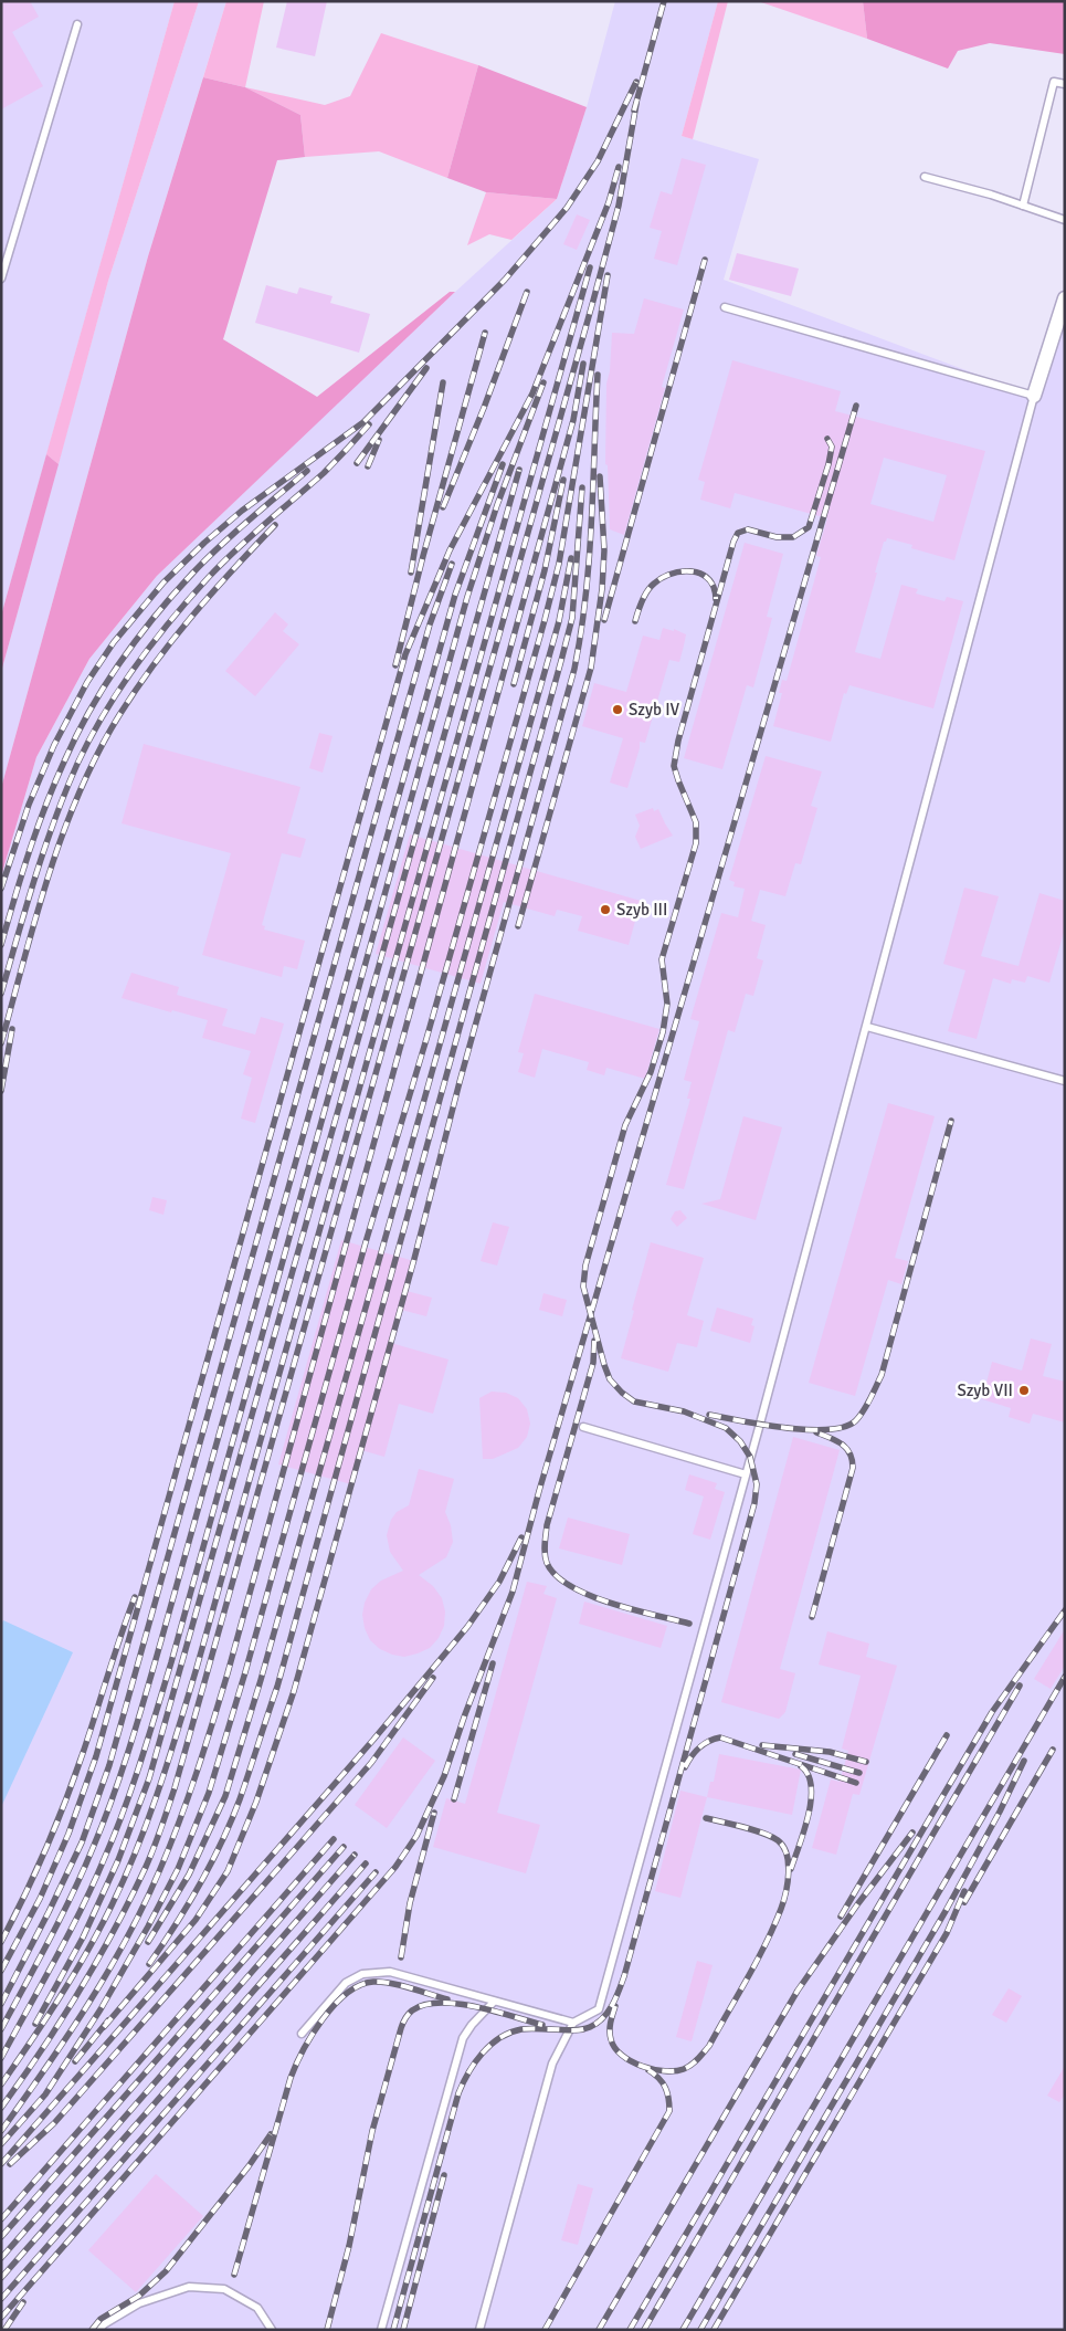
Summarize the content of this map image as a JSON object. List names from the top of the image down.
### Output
{
  "places": ["Szyb IV", "Szyb III", "Szyb VII"]
}
